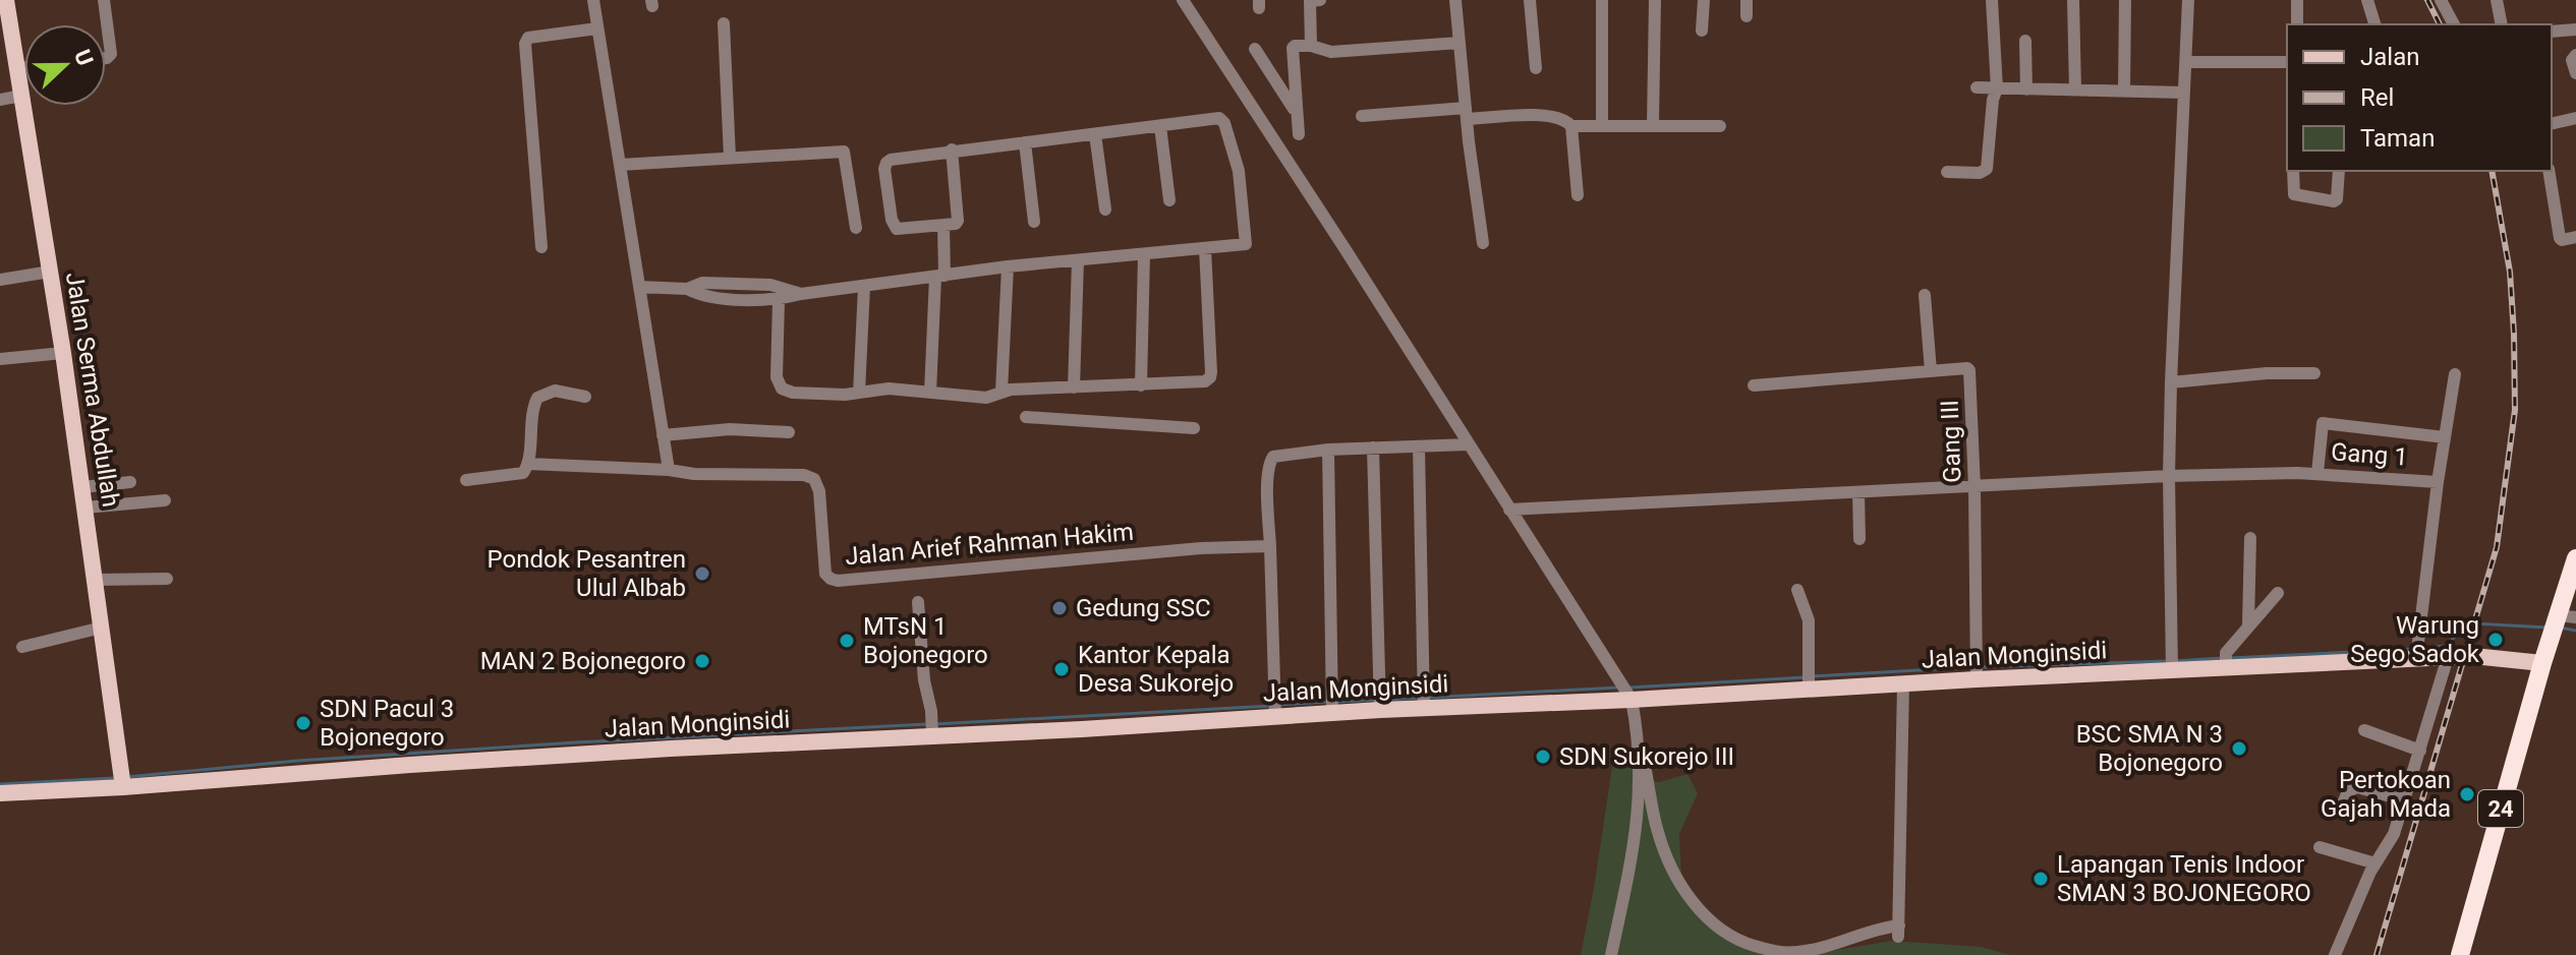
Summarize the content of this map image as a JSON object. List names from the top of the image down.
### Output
{
  "streets": {
    "highway": ["24"],
    "main road": ["Jalan Serma Abdullah", "Jalan Monginsidi"],
    "street": ["Gang III", "Gang 1", "Jalan Arief Rahman Hakim"]
  },
  "crossings": [
    ["Jalan Serma Abdullah", "Jalan Monginsidi"],
    ["Gang III", "Gang 1"],
    ["Gang III", "Jalan Monginsidi"],
    ["Gang 1", "Jalan Monginsidi"],
    ["Jalan Monginsidi", "24"]
  ],
  "places": [
    "Pondok Pesantren Ulul Albab",
    "Gedung SSC",
    "Warung Sego Sadok",
    "MTsN 1 Bojonegoro",
    "MAN 2 Bojonegoro",
    "Kantor Kepala Desa Sukorejo",
    "SDN Pacul 3 Bojonegoro",
    "BSC SMA N 3 Bojonegoro",
    "SDN Sukorejo III",
    "Pertokoan Gajah Mada",
    "Lapangan Tenis Indoor SMAN 3 BOJONEGORO"
  ],
  "legend": ["Jalan", "Rel", "Taman"],
  "north": "right"
}
